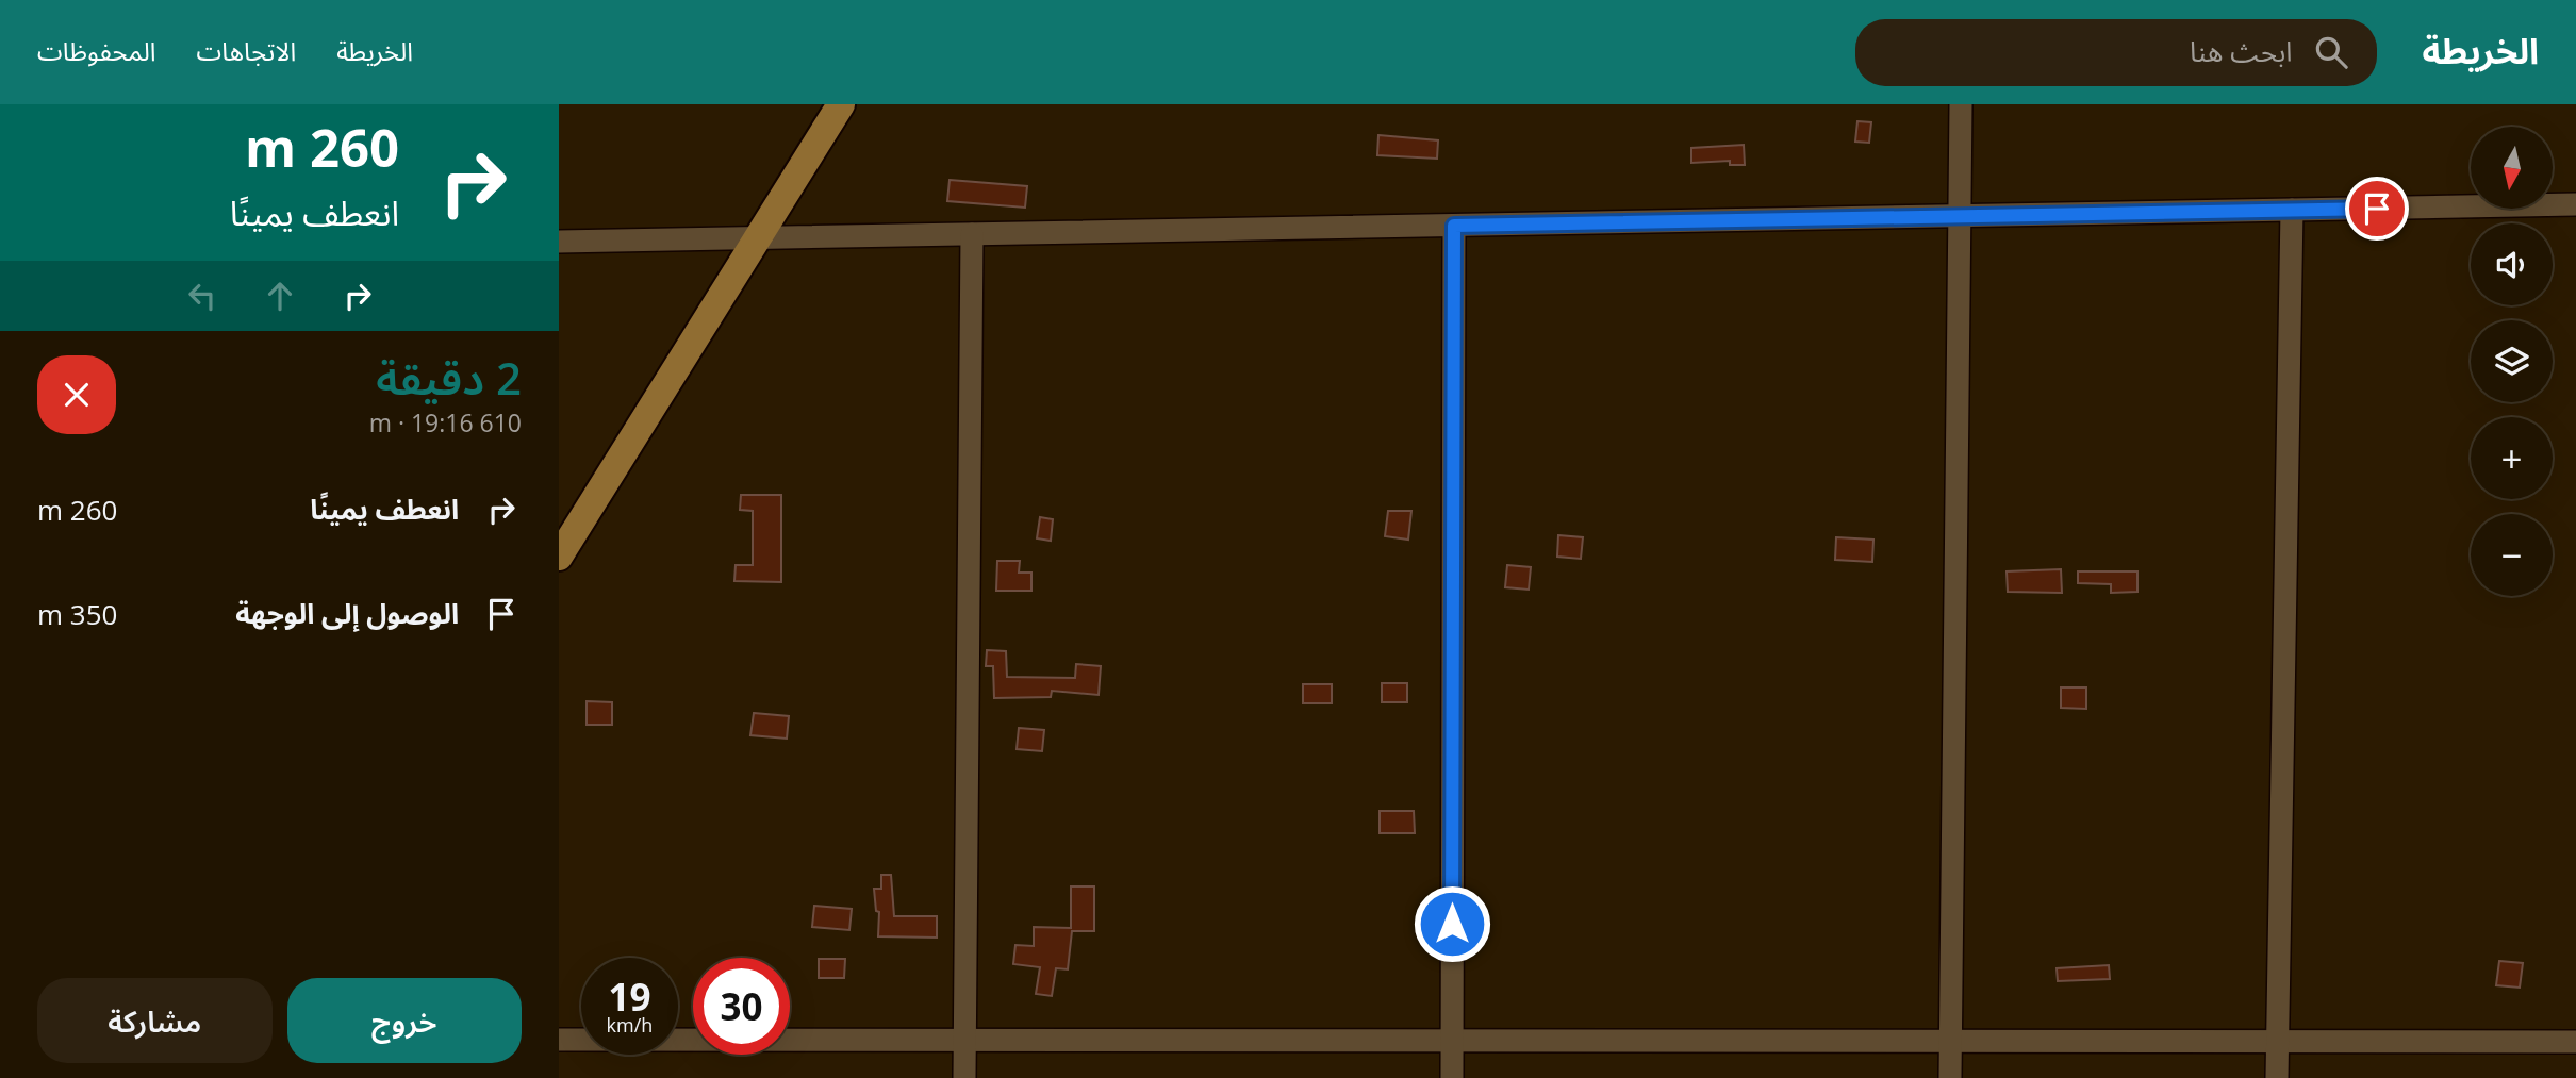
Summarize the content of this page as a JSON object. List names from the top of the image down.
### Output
{
  "north": "bottom",
  "page": {
    "header": "الخريطة",
    "search": "ابحث هنا",
    "nav": ["الخريطة", "الاتجاهات", "المحفوظات"],
    "turn": ["260 m", "انعطف يمينًا"],
    "map_buttons": ["+", "−"],
    "heading": ["2 دقيقة", "610 m · 19:16"],
    "list": [
      {
        "name": "انعطف يمينًا",
        "value": "260 m"
      },
      {
        "name": "الوصول إلى الوجهة",
        "value": "350 m"
      }
    ],
    "speed": "19 km/h",
    "limit": "30",
    "buttons": ["خروج", "مشاركة"]
  }
}
